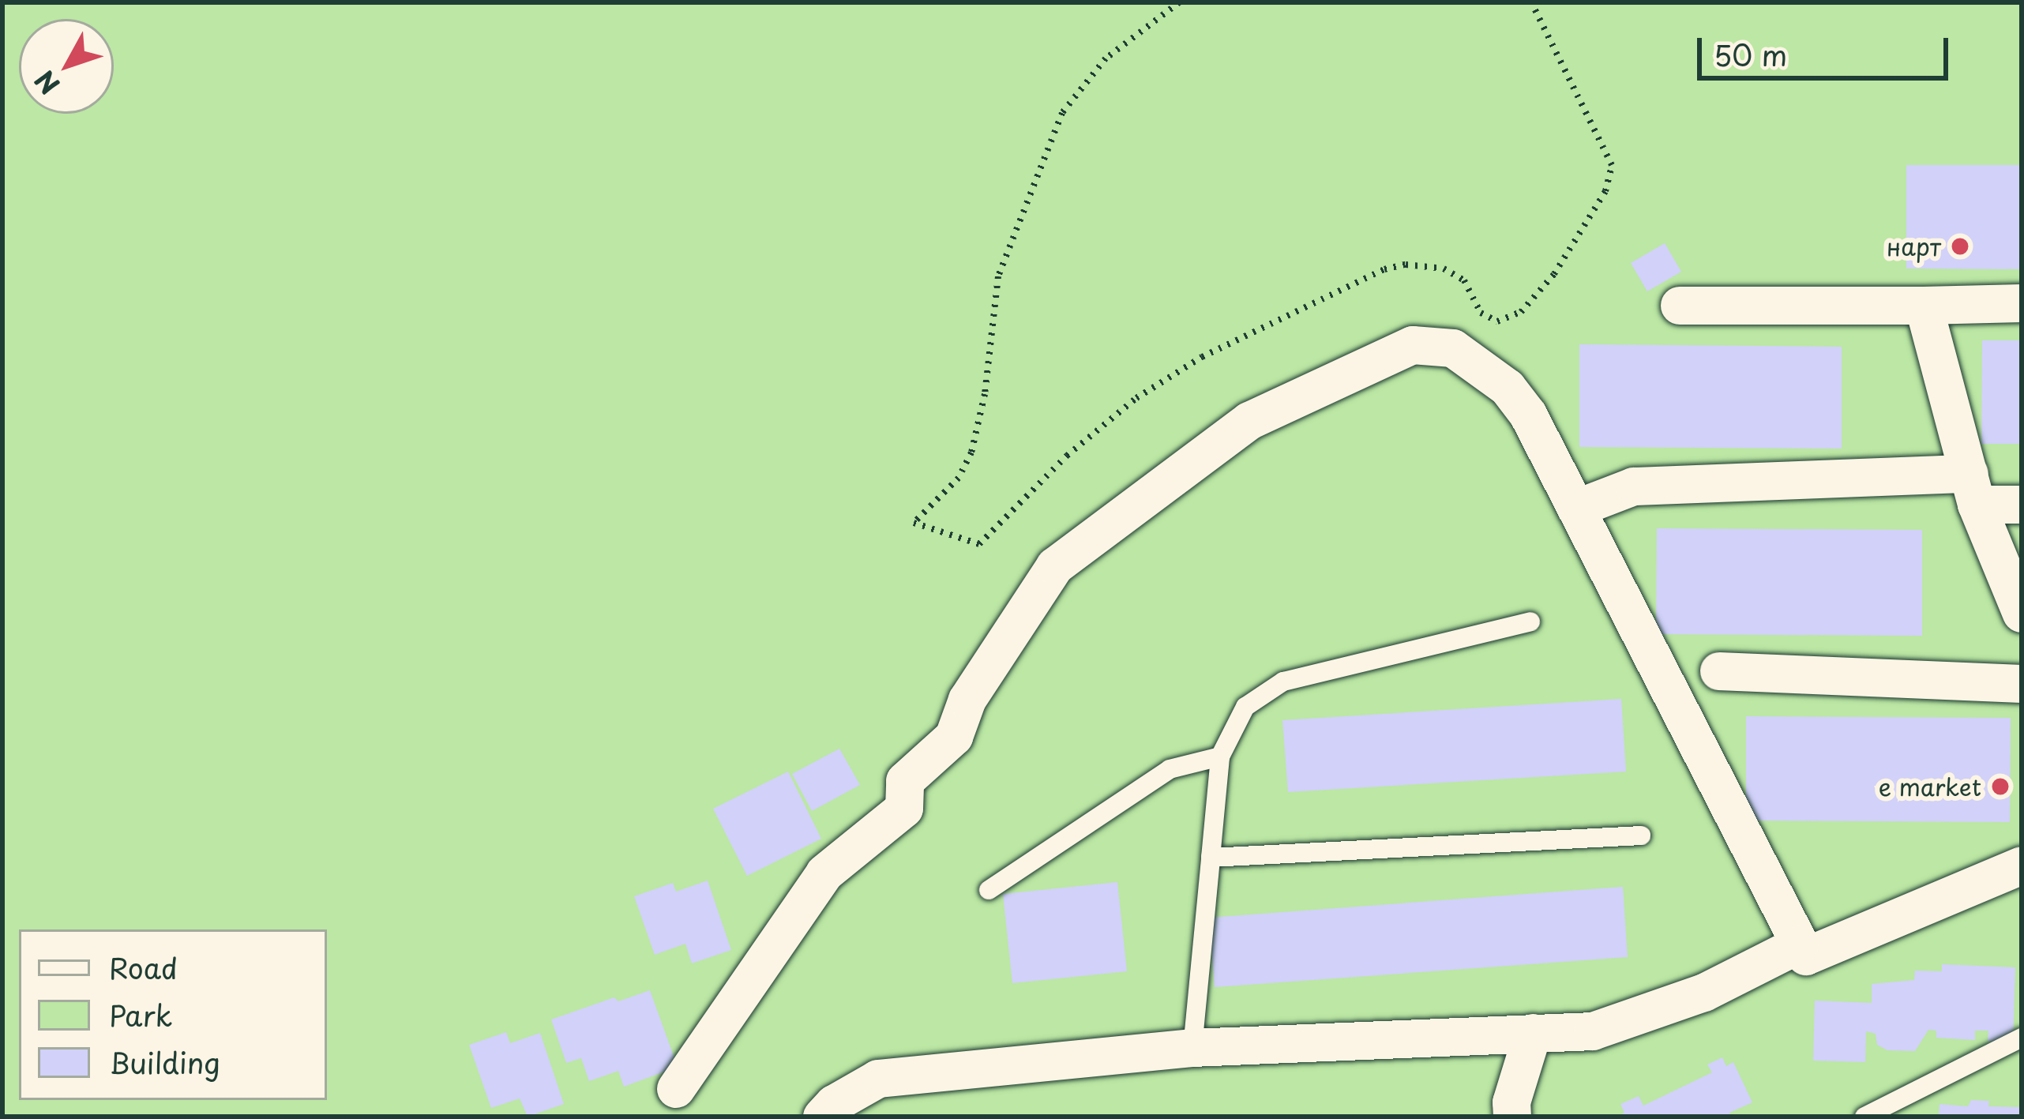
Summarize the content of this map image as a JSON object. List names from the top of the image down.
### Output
{
  "places": ["нарт", "e market"],
  "legend": ["Road", "Park", "Building"],
  "scale_bar": "50 m",
  "north": "bottom left"
}
